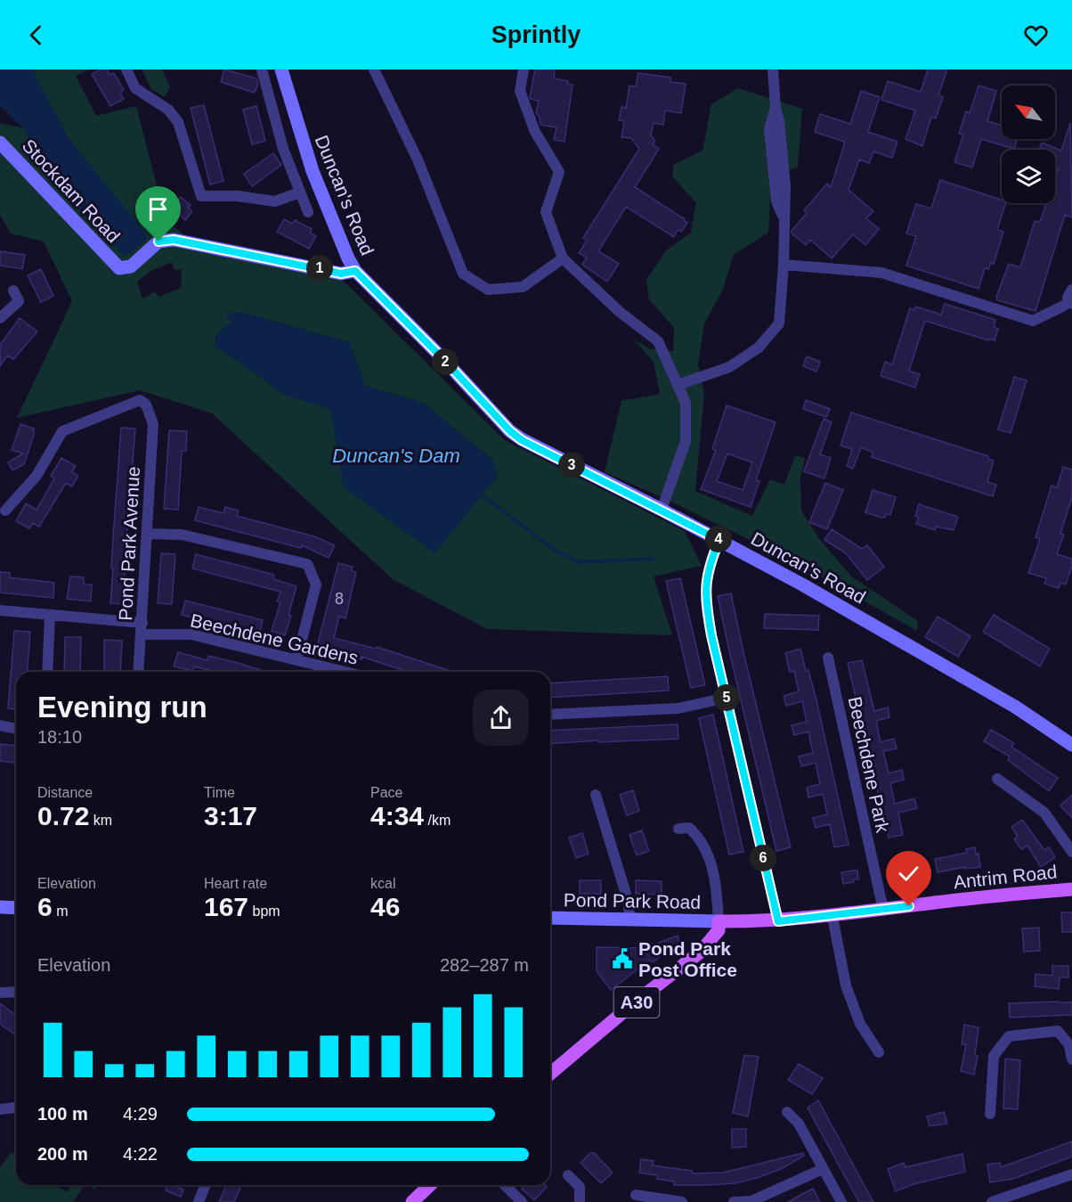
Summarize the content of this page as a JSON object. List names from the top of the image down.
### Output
{
  "streets": {
    "main road": ["Antrim Road", "A30"],
    "street": [
      "Stockdam Road",
      "Duncan's Road",
      "Pond Park Avenue",
      "Beechdene Gardens",
      "Beechdene Park",
      "Pond Park Road"
    ]
  },
  "crossings": [
    ["Stockdam Road", "Duncan's Road"],
    ["Pond Park Avenue", "Beechdene Gardens"],
    ["Beechdene Park", "Antrim Road"],
    ["Antrim Road", "Pond Park Road"],
    ["Antrim Road", "A30"],
    ["Pond Park Road", "A30"]
  ],
  "water": ["Duncan's Dam"],
  "places": {
    "public building": ["Pond Park Post Office"]
  },
  "house_numbers": ["8"],
  "north": "top left",
  "page": {
    "header": "Sprintly",
    "pins": [
      "1",
      "2",
      "3",
      "4",
      "5",
      "6"
    ],
    "heading": ["Evening run", "18:10"],
    "stats": [
      ["Distance", "0.72 km"],
      ["Time", "3:17"],
      ["Pace", "4:34 /km"],
      ["Elevation", "6 m"],
      ["Heart rate", "167 bpm"],
      ["kcal", "46"]
    ],
    "chart": ["Elevation", "282–287 m"],
    "list": [
      {
        "name": "100 m",
        "note": "4:29"
      },
      {
        "name": "200 m",
        "note": "4:22"
      }
    ]
  }
}
